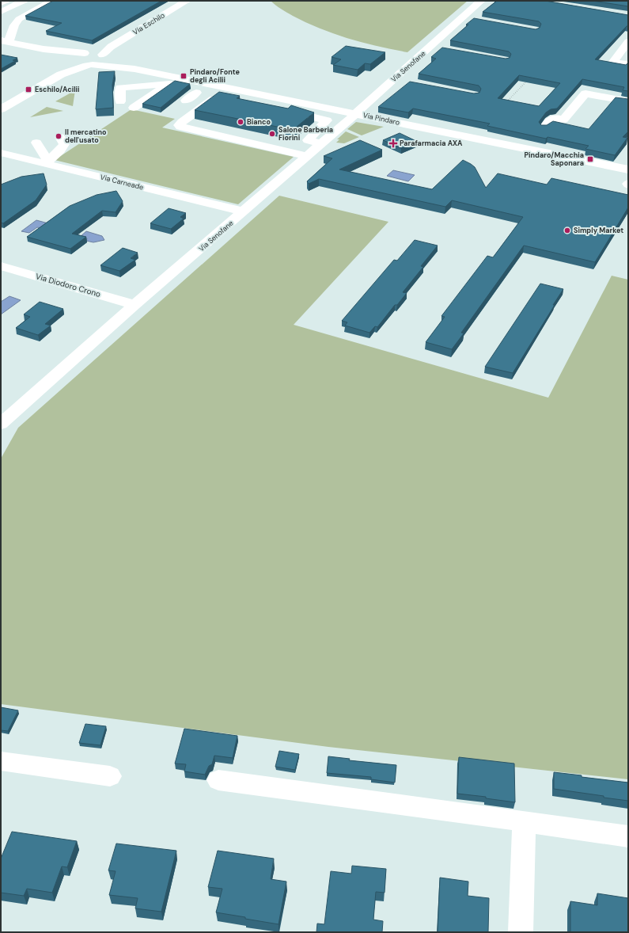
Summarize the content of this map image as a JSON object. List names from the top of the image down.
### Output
{
  "streets": {
    "street": [
      "Via Eschilo",
      "Via Senofane",
      "Via Pindaro",
      "Via Carneade",
      "Via Diodoro Crono"
    ]
  },
  "crossings": [
    ["Via Senofane", "Via Pindaro"],
    ["Via Senofane", "Via Carneade"],
    ["Via Senofane", "Via Diodoro Crono"]
  ],
  "places": {
    "transit": ["Pindaro/Fonte degli Acilii", "Eschilo/Acilii", "Pindaro/Macchia Saponara"],
    "other": [
      "Bianco",
      "Salone Barberia Fiorini",
      "Il mercatino dell'usato",
      "Simply Market"
    ],
    "health": ["Parafarmacia AXA"]
  }
}
